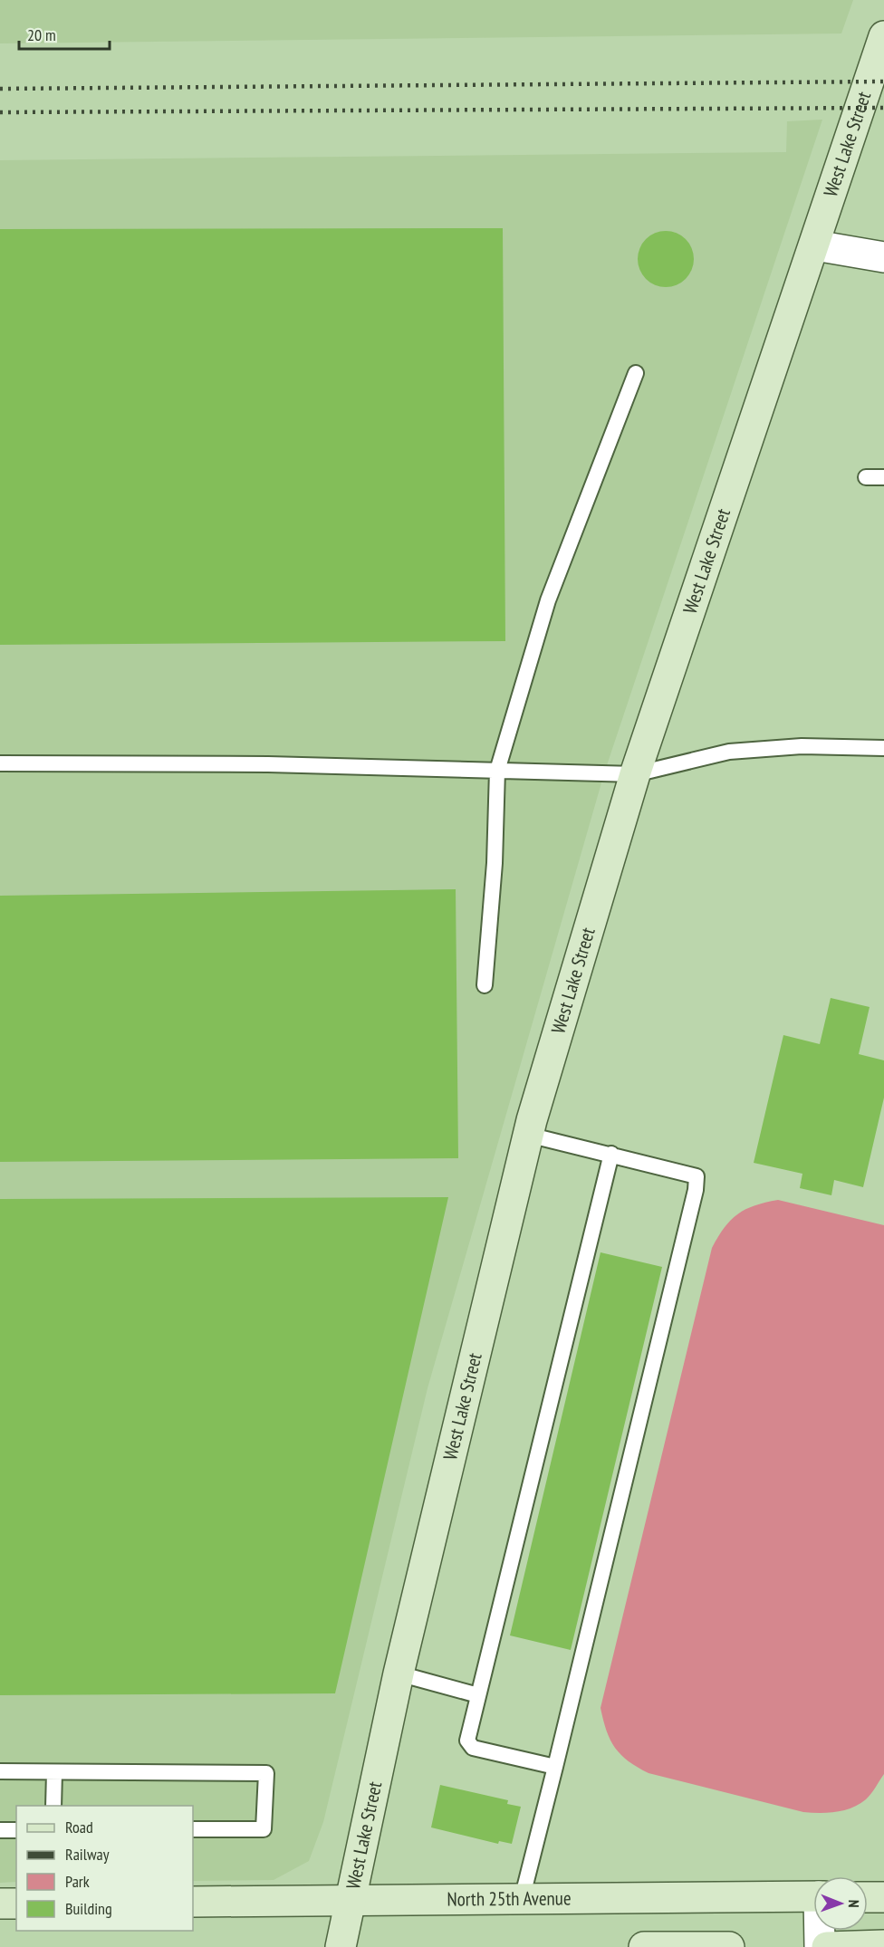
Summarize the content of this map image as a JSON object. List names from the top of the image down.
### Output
{
  "streets": {
    "main road": ["West Lake Street", "North 25th Avenue"]
  },
  "crossings": [
    ["West Lake Street", "North 25th Avenue"]
  ],
  "legend": [
    "Road",
    "Railway",
    "Park",
    "Building"
  ],
  "scale_bar": "20 m",
  "north": "right"
}
